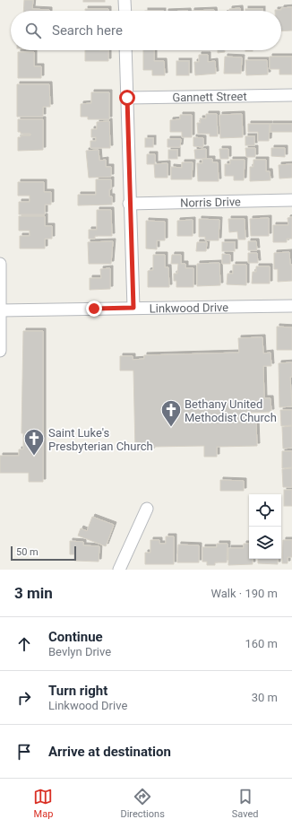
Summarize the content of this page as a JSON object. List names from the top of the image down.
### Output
{
  "streets": {
    "street": ["Gannett Street", "Norris Drive", "Linkwood Drive"]
  },
  "places": {
    "church": ["Bethany United Methodist Church", "Saint Luke's Presbyterian Church"]
  },
  "scale_bar": "50 m",
  "page": {
    "search": "Search here",
    "scale": "50 m",
    "heading": ["3 min", "Walk · 190 m"],
    "list": [
      ["Continue", "Bevlyn Drive", "160 m"],
      ["Turn right", "Linkwood Drive", "30 m"],
      "Arrive at destination"
    ],
    "nav": ["Map", "Directions", "Saved"]
  }
}
